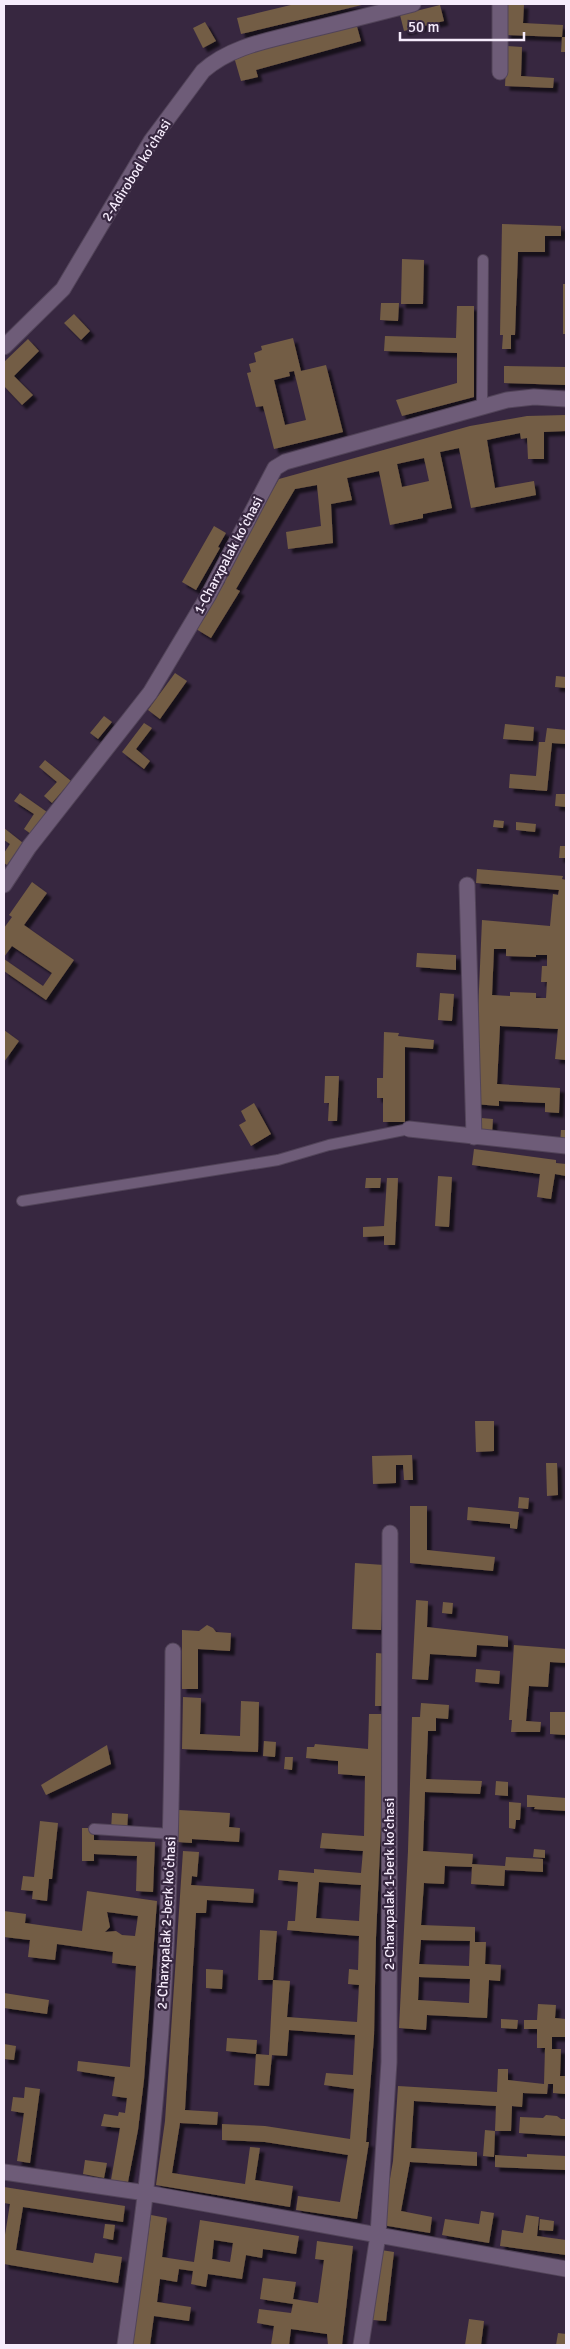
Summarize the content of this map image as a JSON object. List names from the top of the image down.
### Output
{
  "streets": {
    "street": [
      "2-Adirobod koʻchasi",
      "1-Charxpalak koʻchasi",
      "2-Charxpalak 1-berk koʻchasi",
      "2-Charxpalak 2-berk koʻchasi"
    ]
  },
  "scale_bar": "50 m"
}
